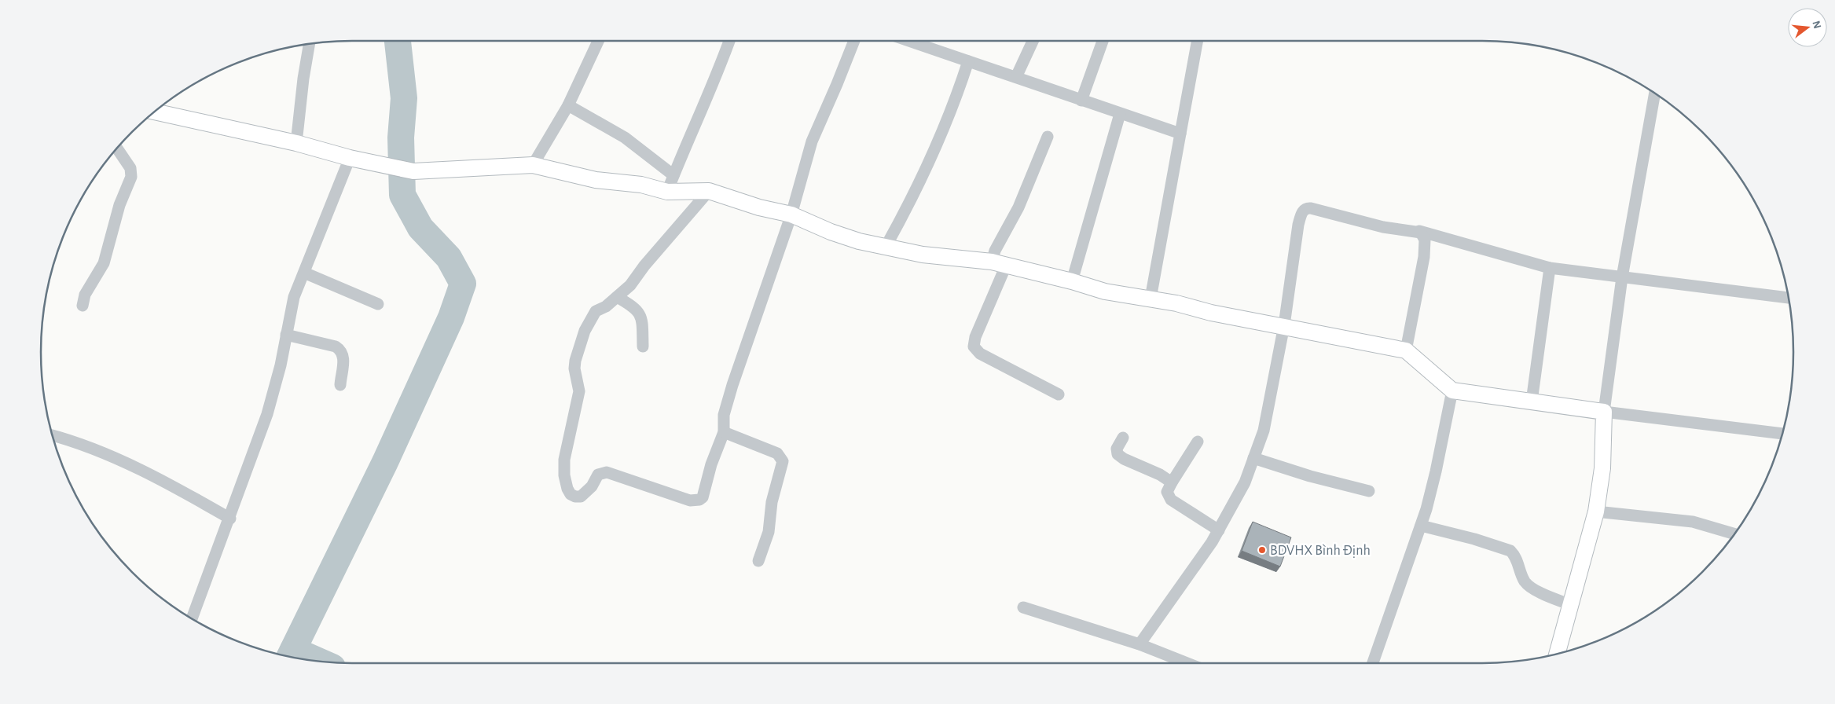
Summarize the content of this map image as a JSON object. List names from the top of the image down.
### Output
{
  "places": ["BDVHX Bình Định"],
  "north": "right"
}
